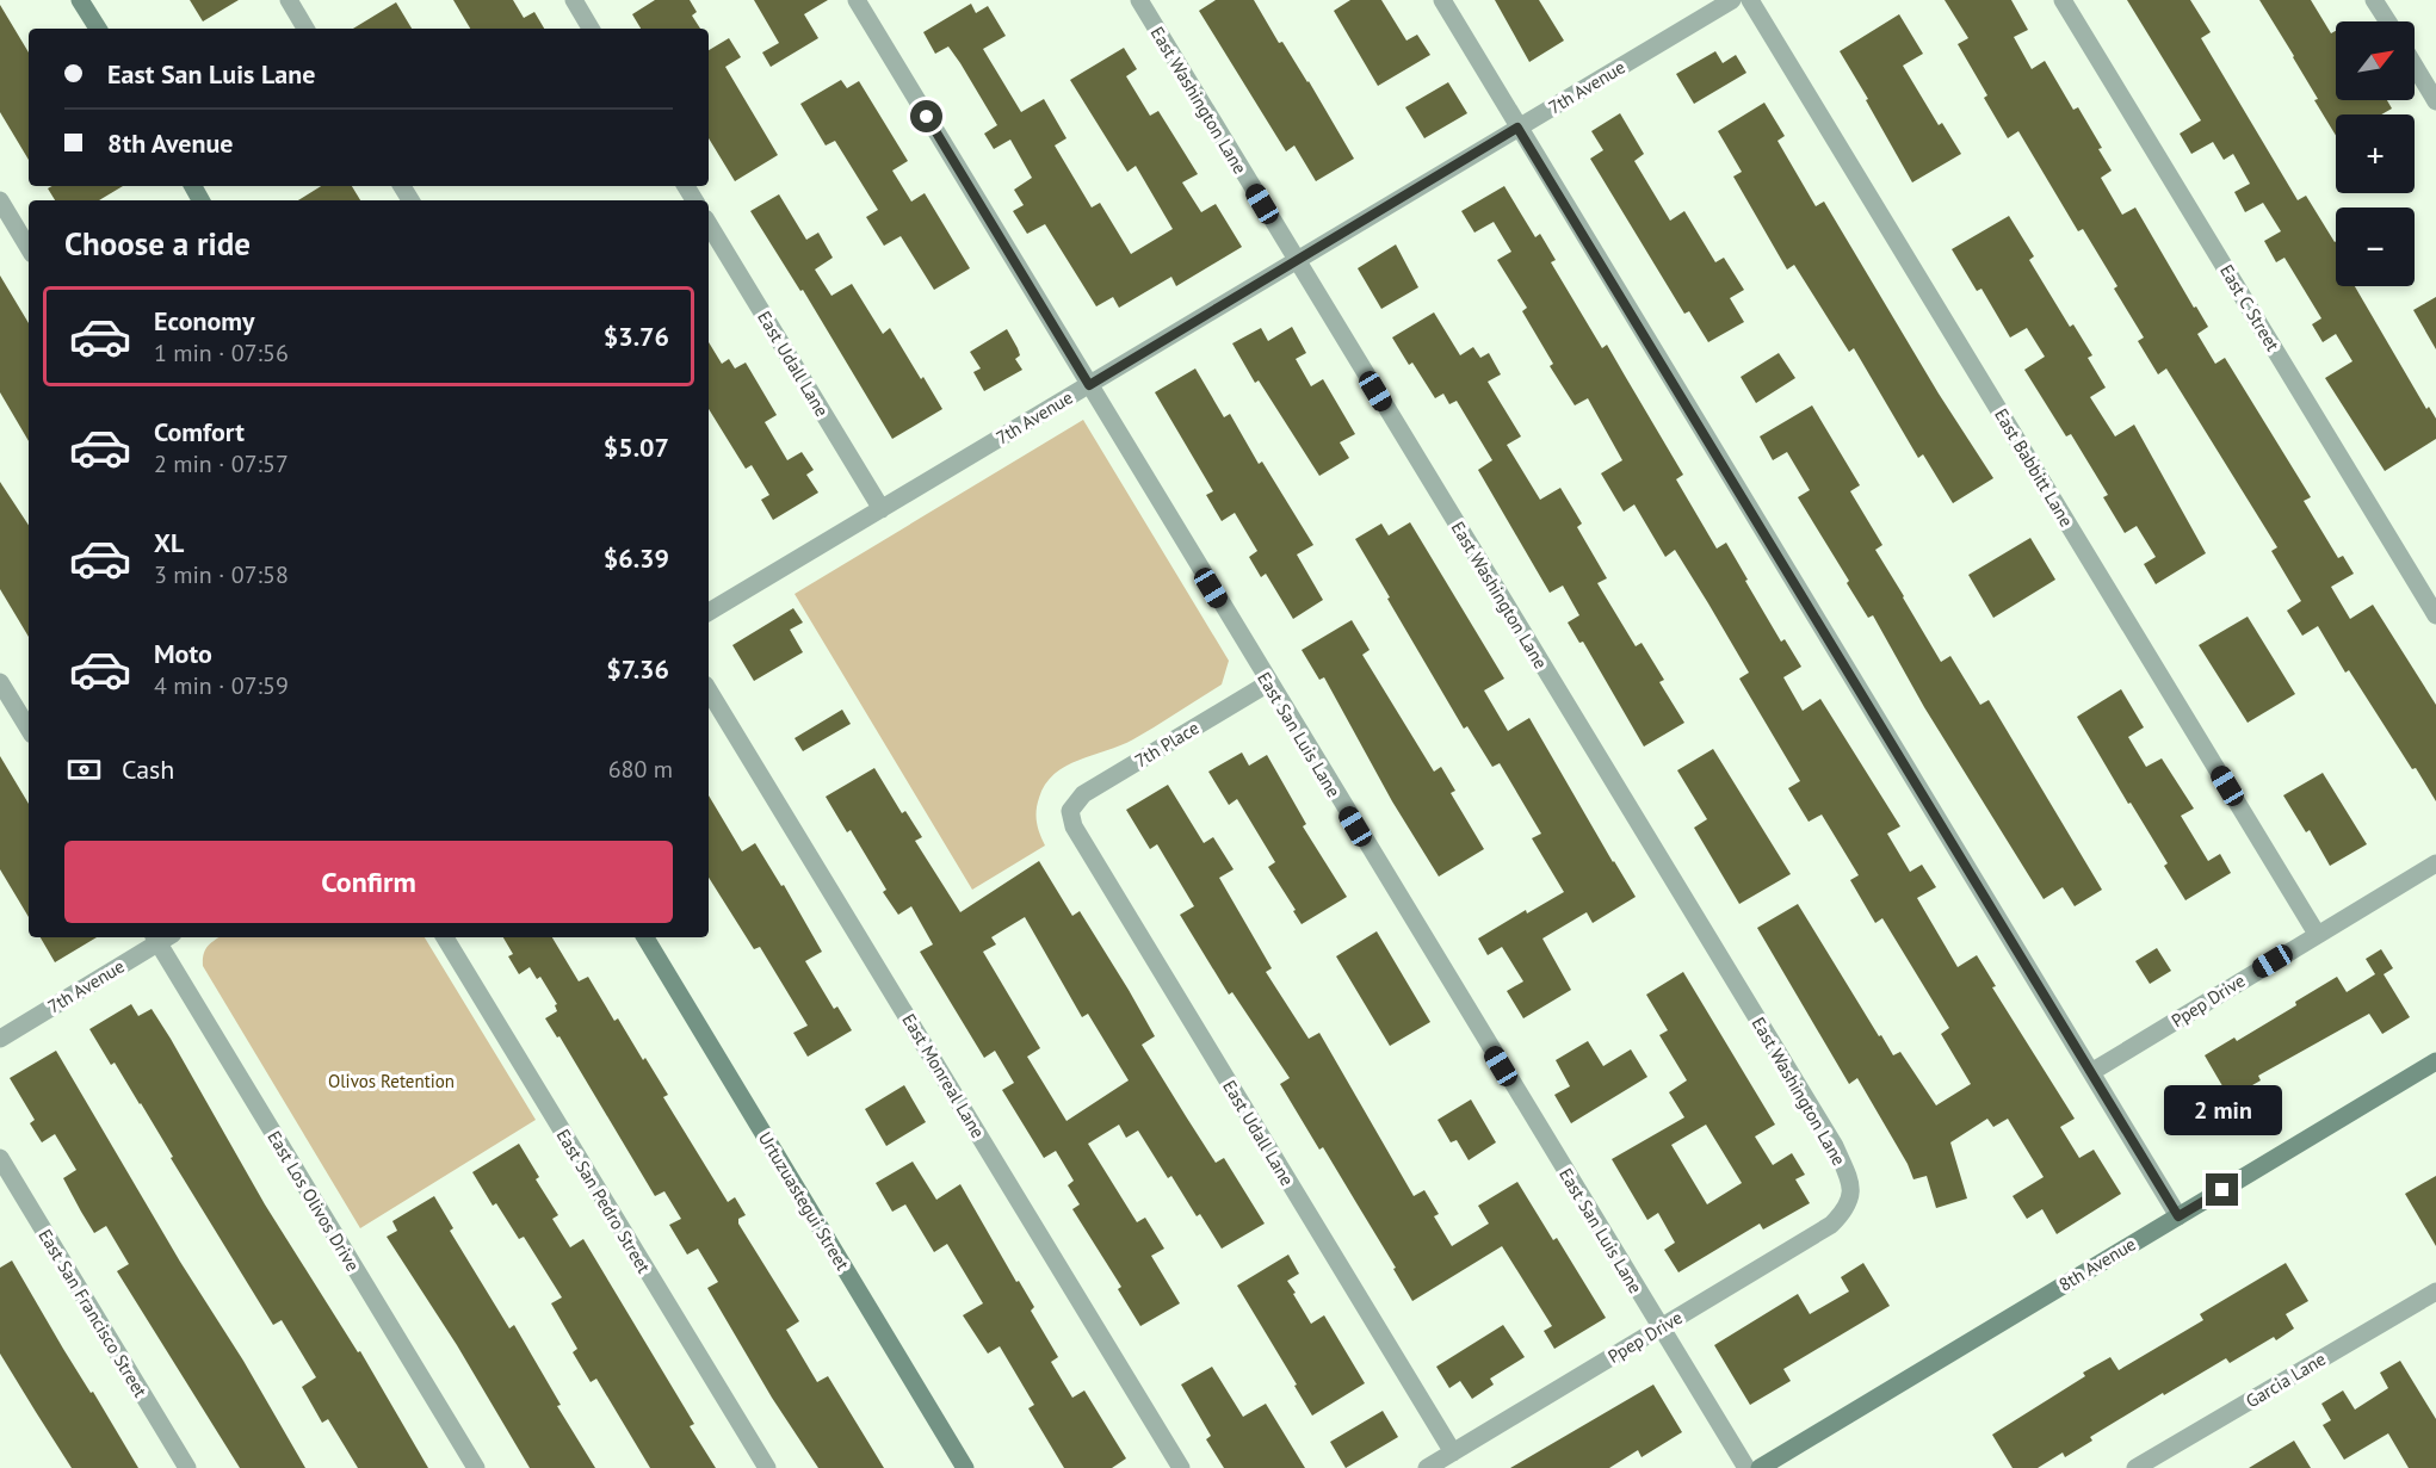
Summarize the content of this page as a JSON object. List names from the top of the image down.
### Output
{
  "streets": {
    "main road": ["Urtuzuastegui Street", "8th Avenue"],
    "street": [
      "7th Avenue",
      "East Washington Lane",
      "East C Street",
      "East Udall Lane",
      "East Babbitt Lane",
      "East San Luis Lane",
      "7th Place",
      "Ppep Drive",
      "East Monreal Lane",
      "East Los Olivos Drive",
      "East San Pedro Street",
      "East San Francisco Street",
      "Garcia Lane"
    ]
  },
  "crossings": [
    ["7th Avenue", "East Washington Lane"],
    ["7th Avenue", "East Udall Lane"],
    ["7th Avenue", "East San Luis Lane"],
    ["East Washington Lane", "Ppep Drive"],
    ["East Udall Lane", "7th Place"],
    ["East Udall Lane", "Ppep Drive"],
    ["East Babbitt Lane", "Ppep Drive"],
    ["East San Luis Lane", "7th Place"],
    ["East San Luis Lane", "Ppep Drive"]
  ],
  "parks": ["Olivos Retention"],
  "north": "top right",
  "page": {
    "map_buttons": ["+", "−"],
    "banner": ["East San Luis Lane", "8th Avenue"],
    "heading": "Choose a ride",
    "list": [
      {
        "name": "Economy",
        "note": "1 min · 07:56",
        "value": "$3.76"
      },
      {
        "name": "Comfort",
        "note": "2 min · 07:57",
        "value": "$5.07"
      },
      {
        "name": "XL",
        "note": "3 min · 07:58",
        "value": "$6.39"
      },
      {
        "name": "Moto",
        "note": "4 min · 07:59",
        "value": "$7.36"
      }
    ],
    "pay": ["Cash", "680 m"],
    "buttons": "Confirm",
    "bubble": "2 min"
  }
}
